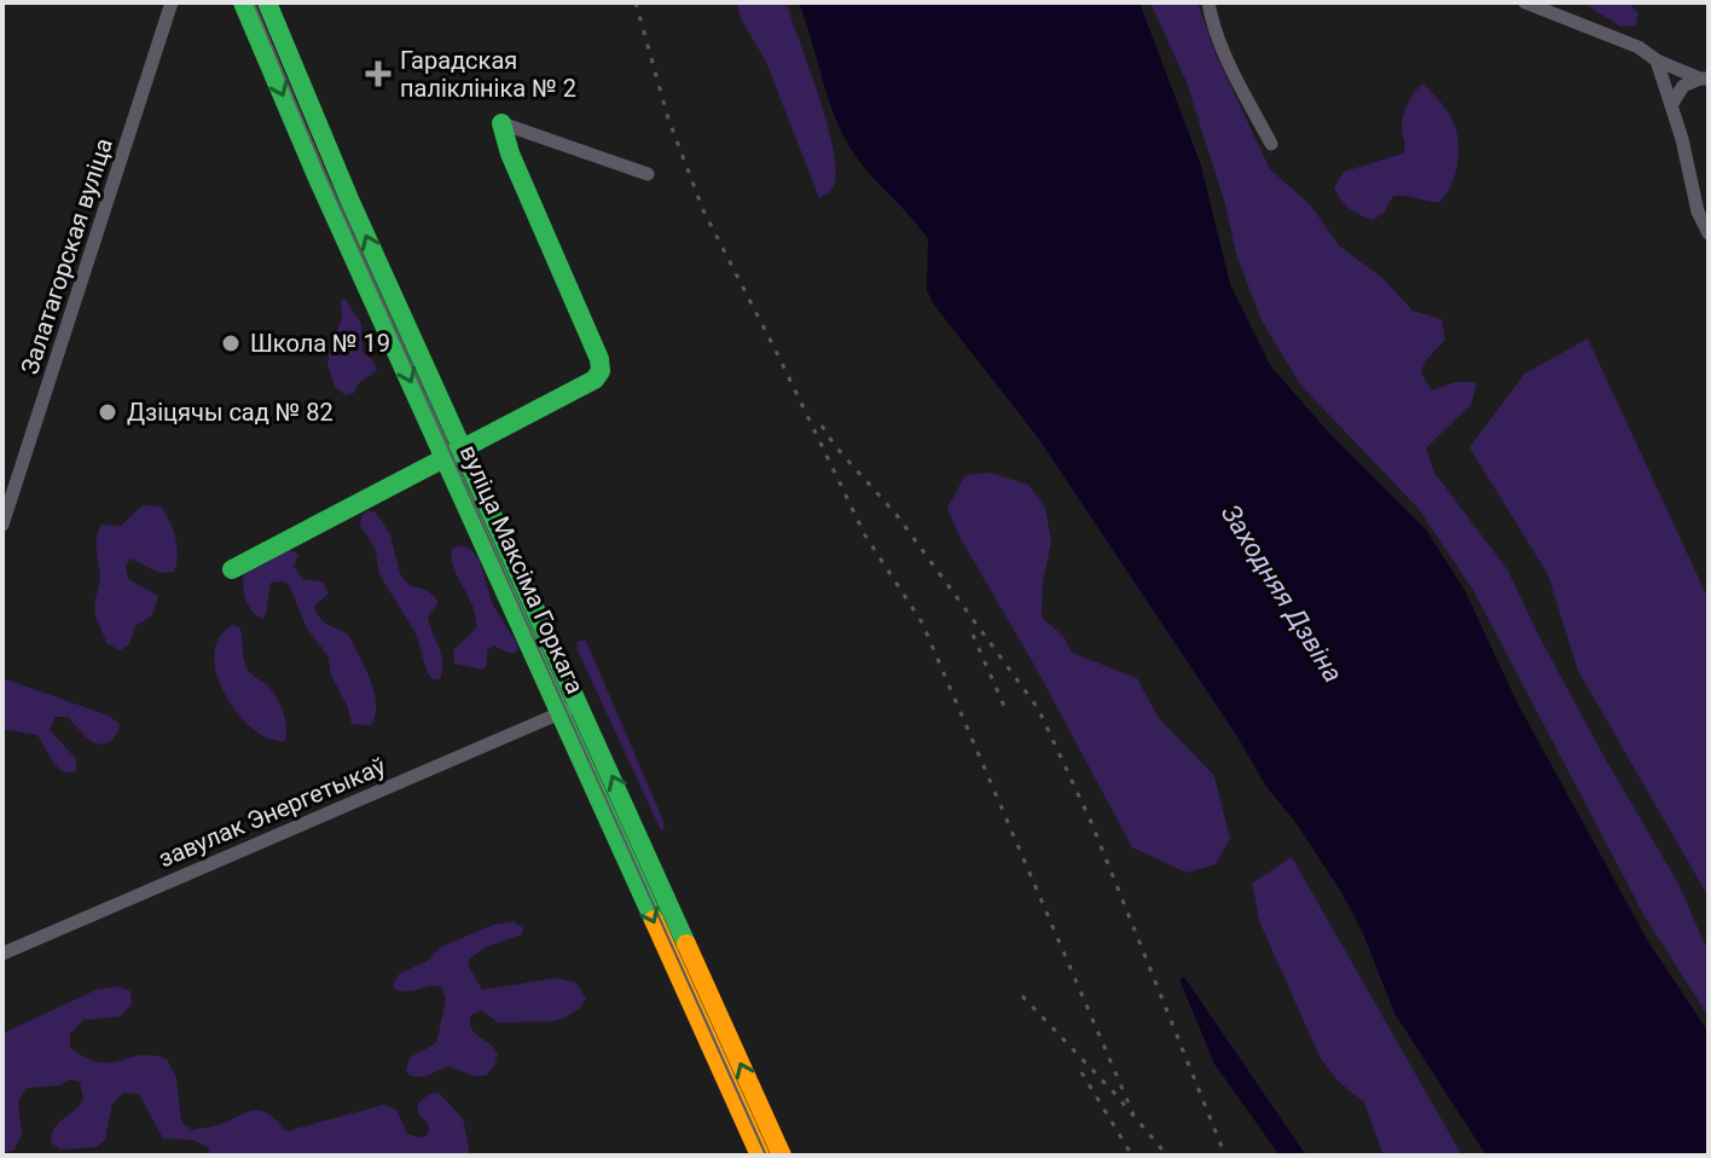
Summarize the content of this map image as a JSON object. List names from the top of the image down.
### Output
{
  "streets": {
    "main road": ["вуліца Максіма Горкага"],
    "street": ["Залатагорская вуліца", "завулак Энергетыкаў"]
  },
  "crossings": [
    ["вуліца Максіма Горкага", "завулак Энергетыкаў"]
  ],
  "water": ["Заходняя Дзвіна"],
  "places": {
    "health": ["Гарадская паліклініка № 2"],
    "other": ["Школа № 19", "Дзіцячы сад № 82"]
  }
}
